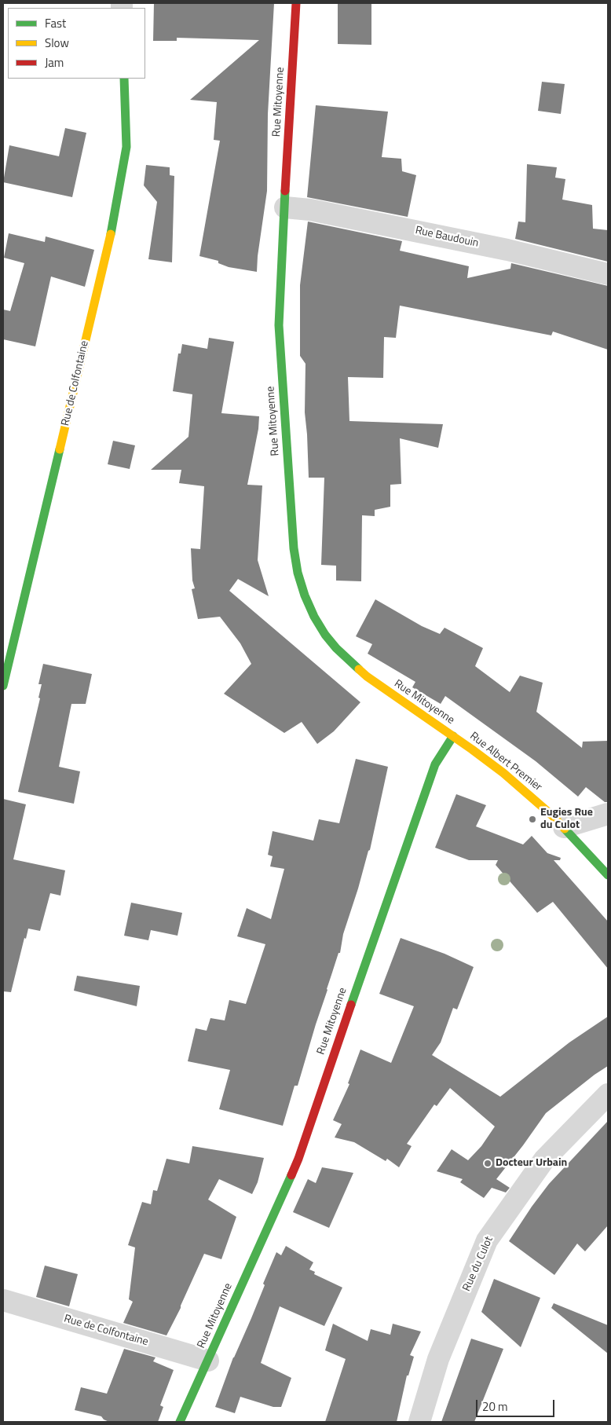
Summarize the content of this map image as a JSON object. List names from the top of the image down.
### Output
{
  "streets": {
    "street": [
      "Rue Mitoyenne",
      "Rue Baudouin",
      "Rue de Colfontaine",
      "Rue Albert Premier",
      "Rue du Culot"
    ]
  },
  "crossings": [
    ["Rue Mitoyenne", "Rue Baudouin"],
    ["Rue Mitoyenne", "Rue de Colfontaine"],
    ["Rue Mitoyenne", "Rue Albert Premier"]
  ],
  "places": ["Eugies Rue du Culot", "Docteur Urbain"],
  "legend": ["Fast", "Slow", "Jam"],
  "scale_bar": "20 m"
}
